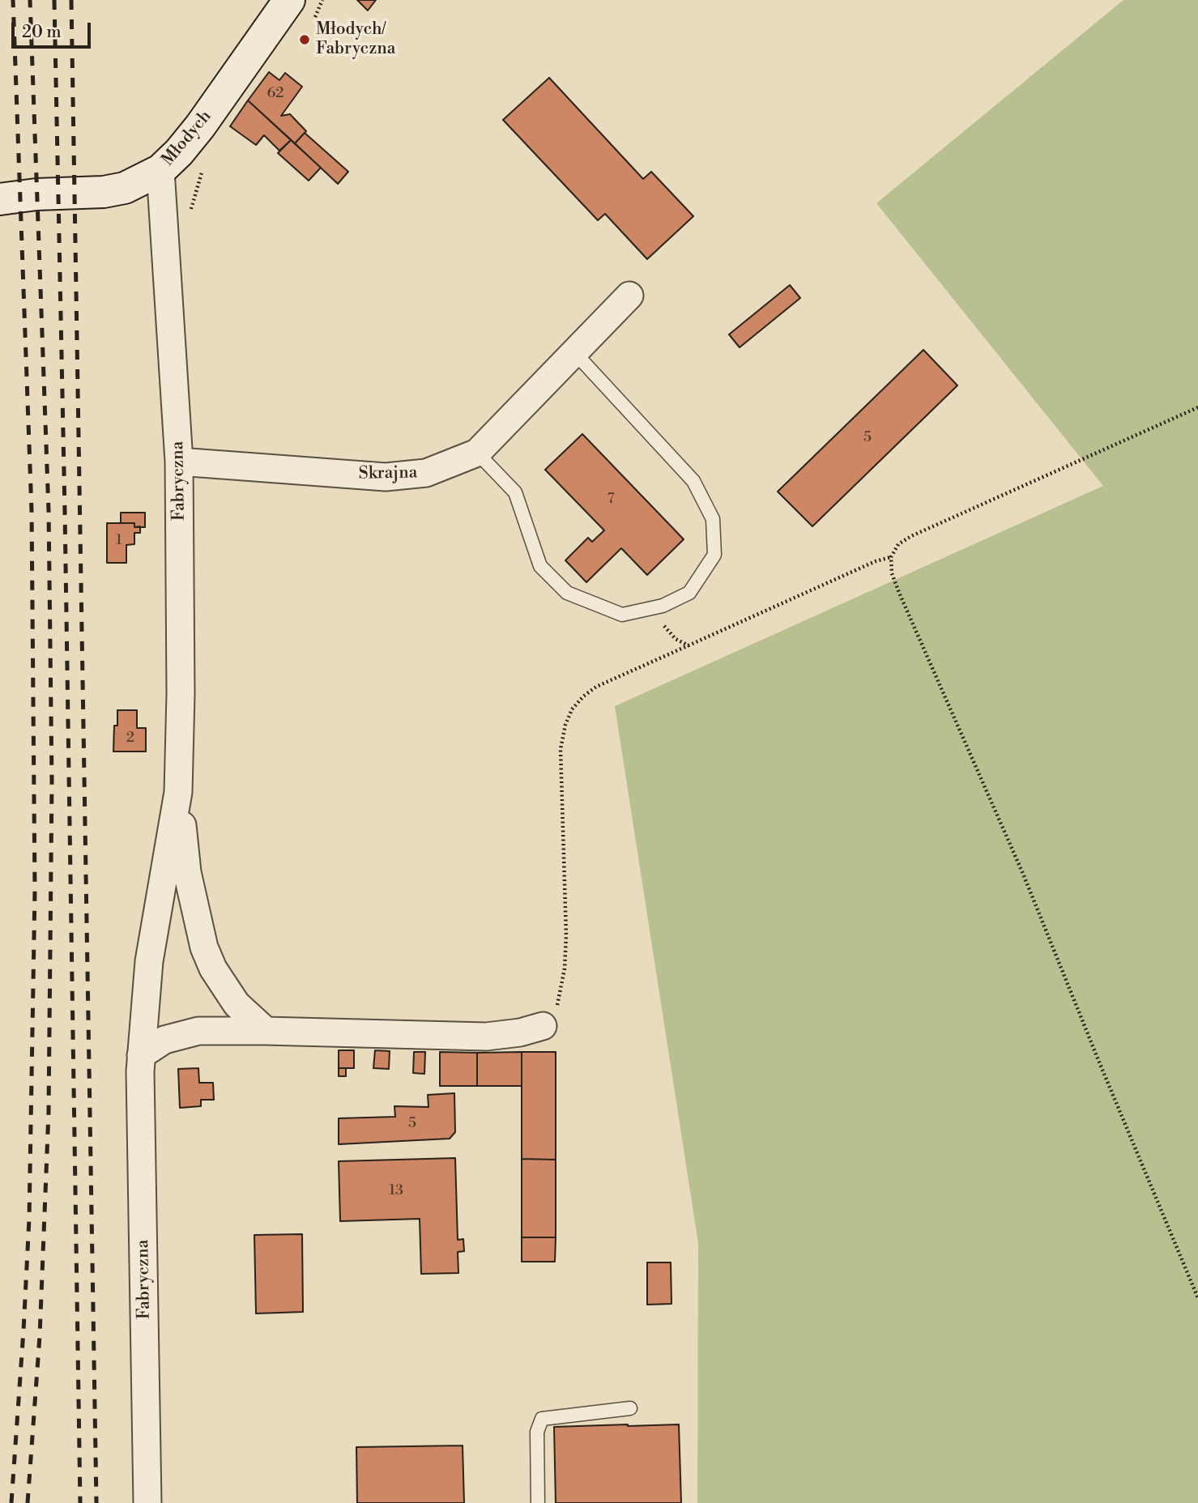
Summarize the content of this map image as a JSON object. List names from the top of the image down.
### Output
{
  "streets": {
    "street": ["Młodych", "Skrajna", "Fabryczna"]
  },
  "crossings": [
    ["Młodych", "Fabryczna"],
    ["Skrajna", "Fabryczna"]
  ],
  "places": ["Młodych/ Fabryczna"],
  "house_numbers": [
    "62",
    "5",
    "7",
    "1",
    "2",
    "5",
    "13"
  ],
  "scale_bar": "20 m"
}
